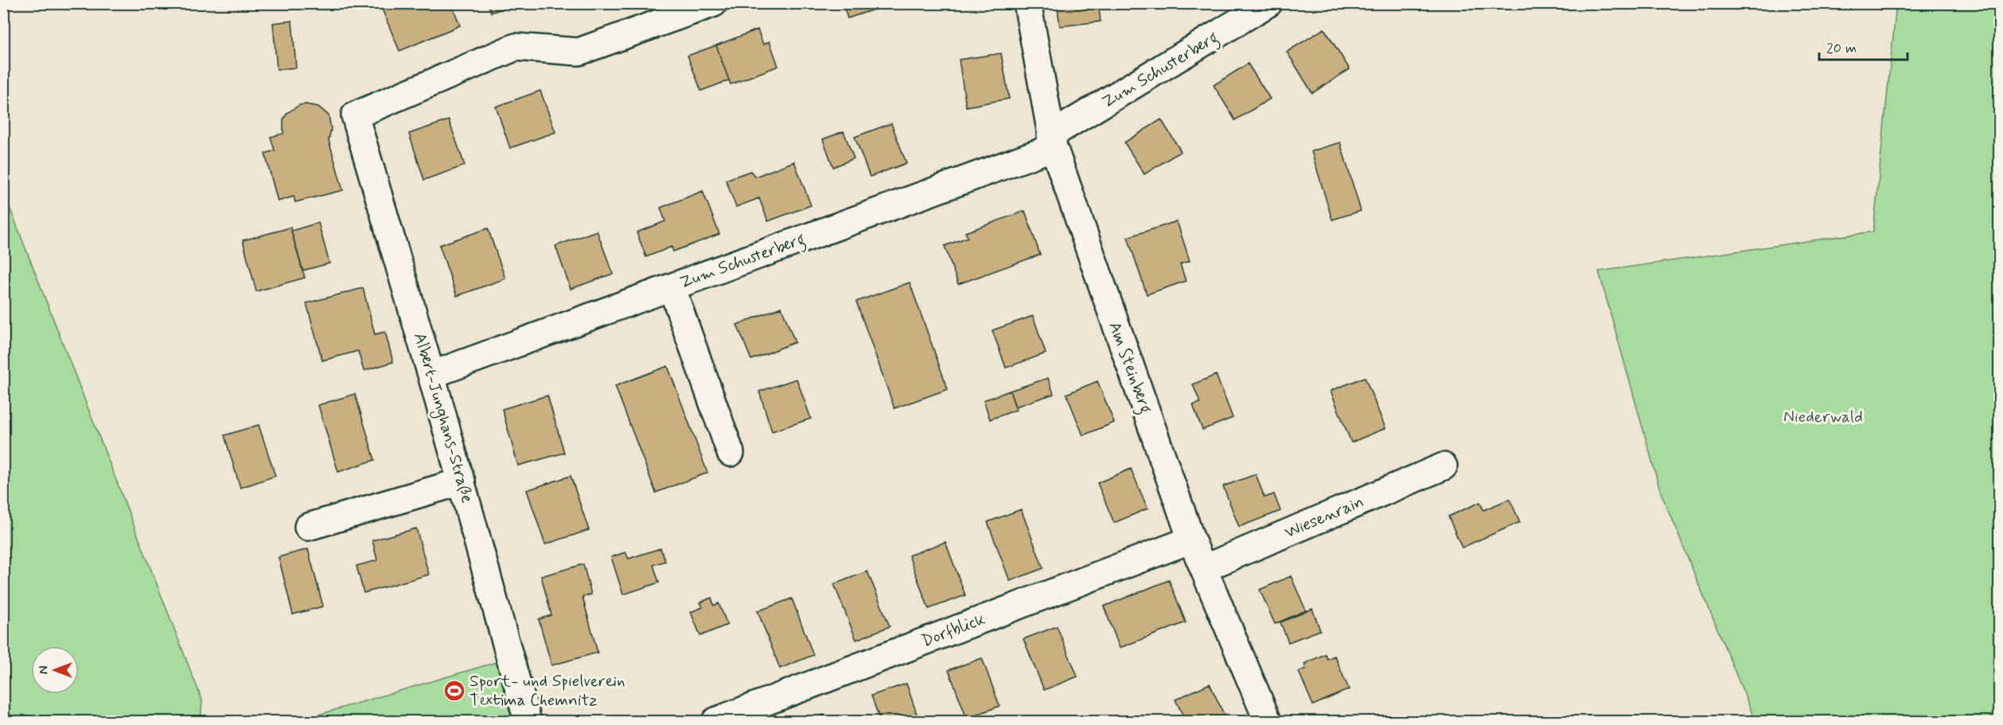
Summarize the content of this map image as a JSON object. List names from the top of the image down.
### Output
{
  "streets": {
    "street": [
      "Zum Schusterberg",
      "Am Steinberg",
      "Albert-Junghans-Straße",
      "Wiesenrain",
      "Dorfblick"
    ]
  },
  "crossings": [
    ["Zum Schusterberg", "Am Steinberg"],
    ["Zum Schusterberg", "Albert-Junghans-Straße"],
    ["Am Steinberg", "Wiesenrain"],
    ["Am Steinberg", "Dorfblick"]
  ],
  "parks": ["Niederwald"],
  "places": {
    "sports": ["Sport- und Spielverein Textima Chemnitz"]
  },
  "scale_bar": "20 m",
  "north": "left"
}
